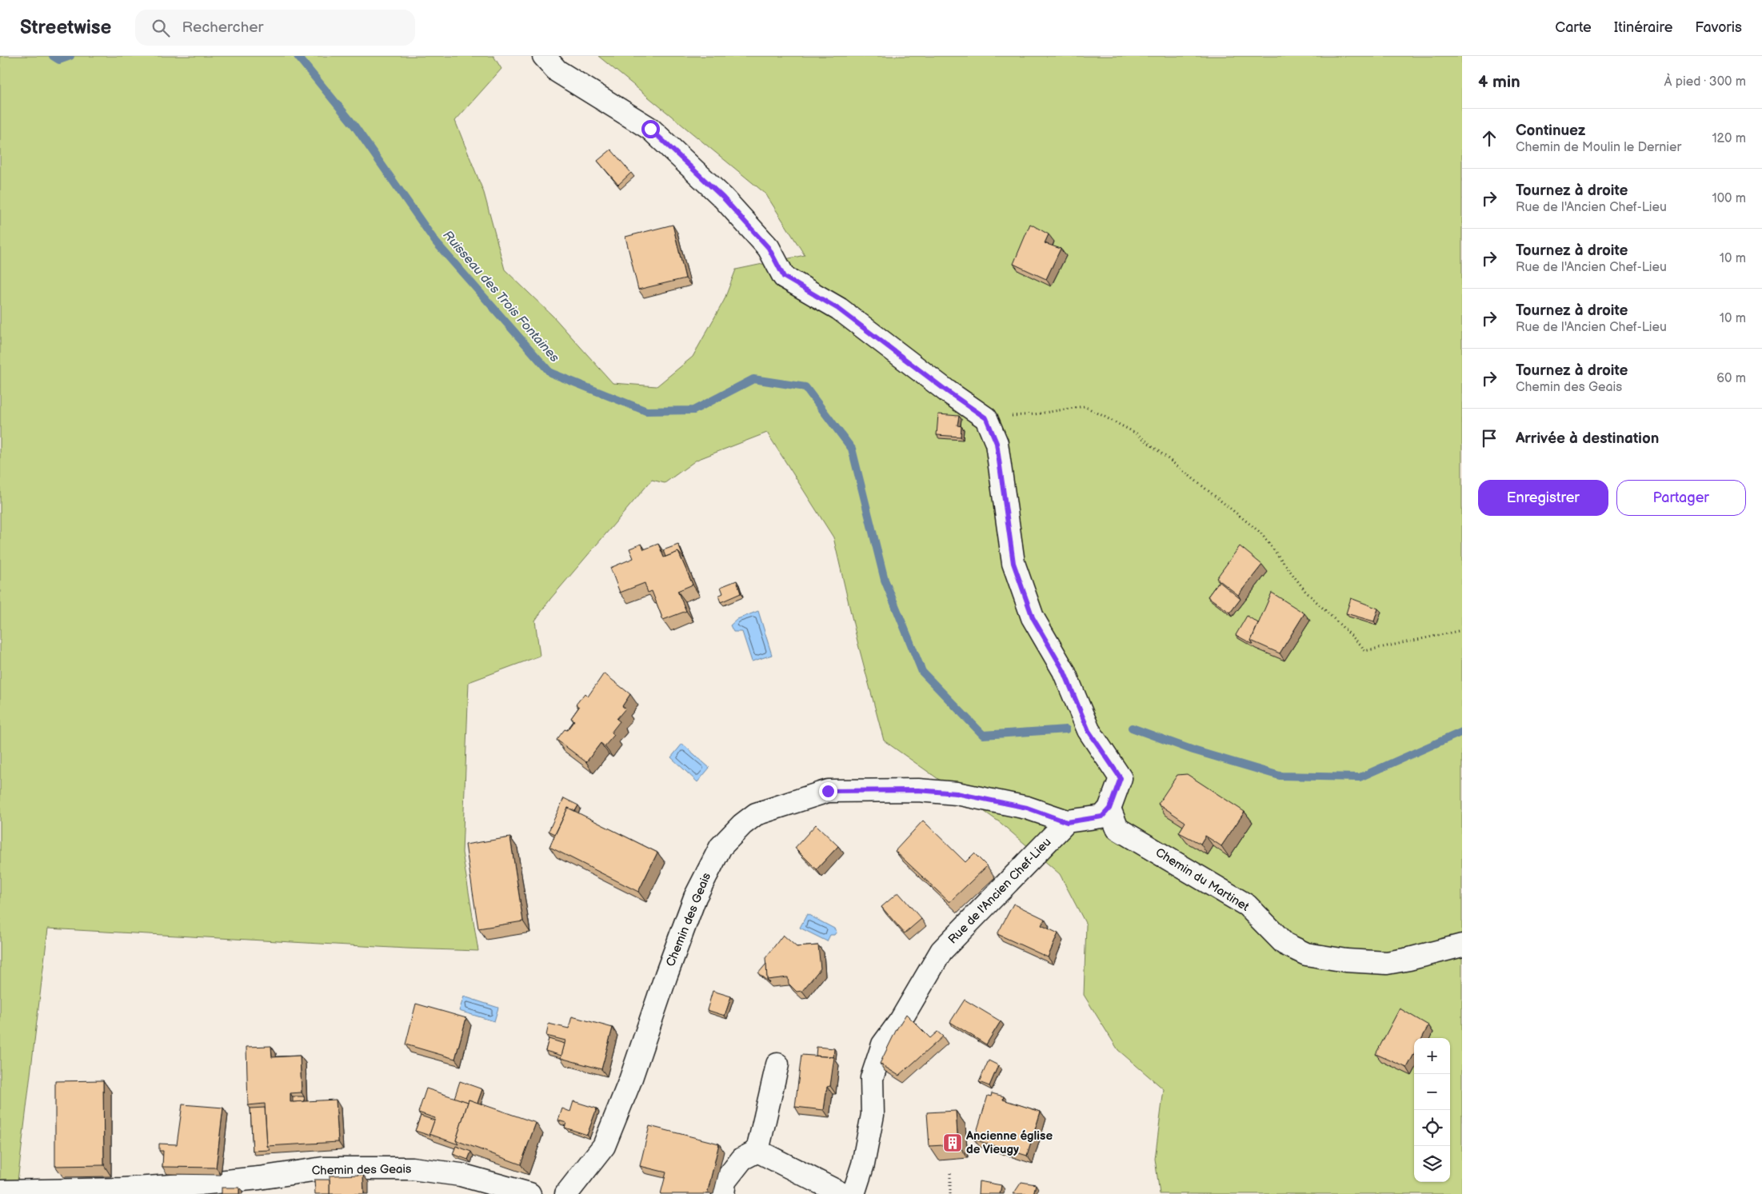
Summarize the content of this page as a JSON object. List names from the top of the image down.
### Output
{
  "streets": {
    "street": ["Chemin du Martinet", "Rue de l'Ancien Chef-Lieu", "Chemin des Geais"]
  },
  "crossings": [
    ["Rue de l'Ancien Chef-Lieu", "Chemin des Geais"]
  ],
  "water": ["Ruisseau des Trois Fontaines"],
  "places": {
    "building": ["Ancienne église de Vieugy"]
  },
  "page": {
    "header": "Streetwise",
    "search": "Rechercher",
    "nav": ["Carte", "Itinéraire", "Favoris"],
    "heading": ["4 min", "À pied · 300 m"],
    "list": [
      ["Continuez", "Chemin de Moulin le Dernier", "120 m"],
      ["Tournez à droite", "Rue de l'Ancien Chef-Lieu", "100 m"],
      ["Tournez à droite", "Rue de l'Ancien Chef-Lieu", "10 m"],
      ["Tournez à droite", "Rue de l'Ancien Chef-Lieu", "10 m"],
      ["Tournez à droite", "Chemin des Geais", "60 m"],
      "Arrivée à destination"
    ],
    "buttons": ["Enregistrer", "Partager"],
    "map_buttons": ["+", "−"]
  }
}
